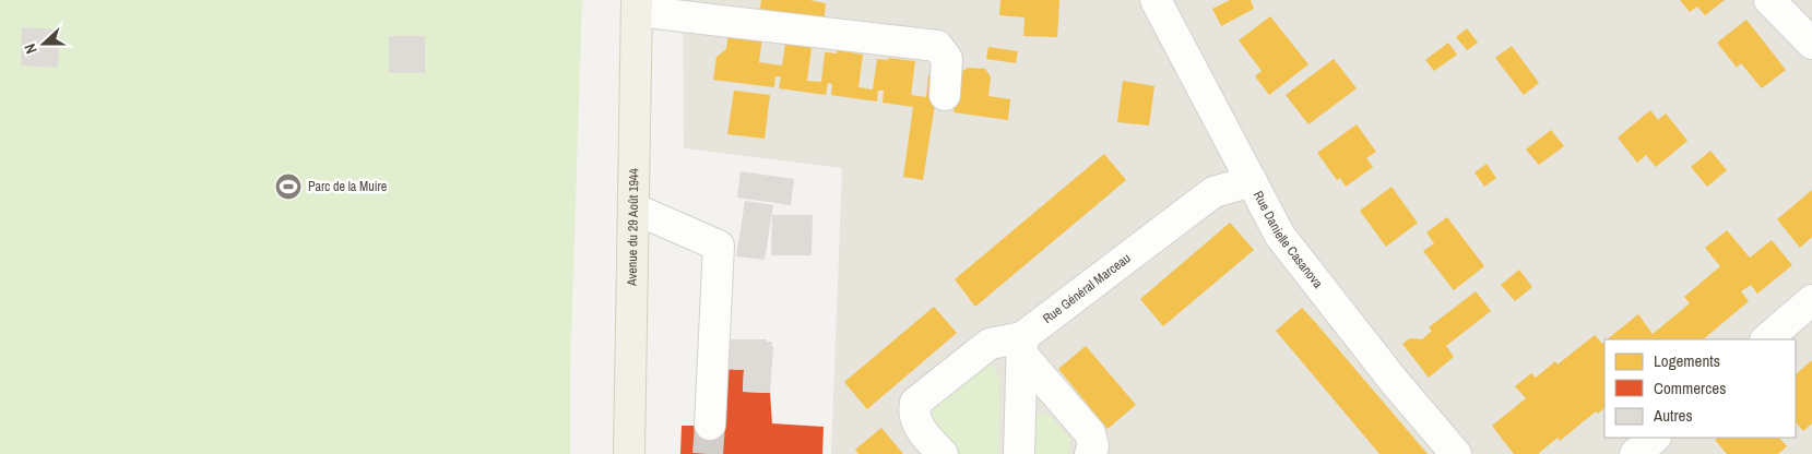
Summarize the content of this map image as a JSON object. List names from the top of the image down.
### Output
{
  "streets": {
    "main road": ["Avenue du 29 Août 1944"],
    "street": ["Rue Danielle Casanova", "Rue Général Marceau"]
  },
  "crossings": [
    ["Rue Danielle Casanova", "Rue Général Marceau"]
  ],
  "places": {
    "sports": ["Parc de la Muire"]
  },
  "legend": ["Logements", "Commerces", "Autres"],
  "north": "left"
}
